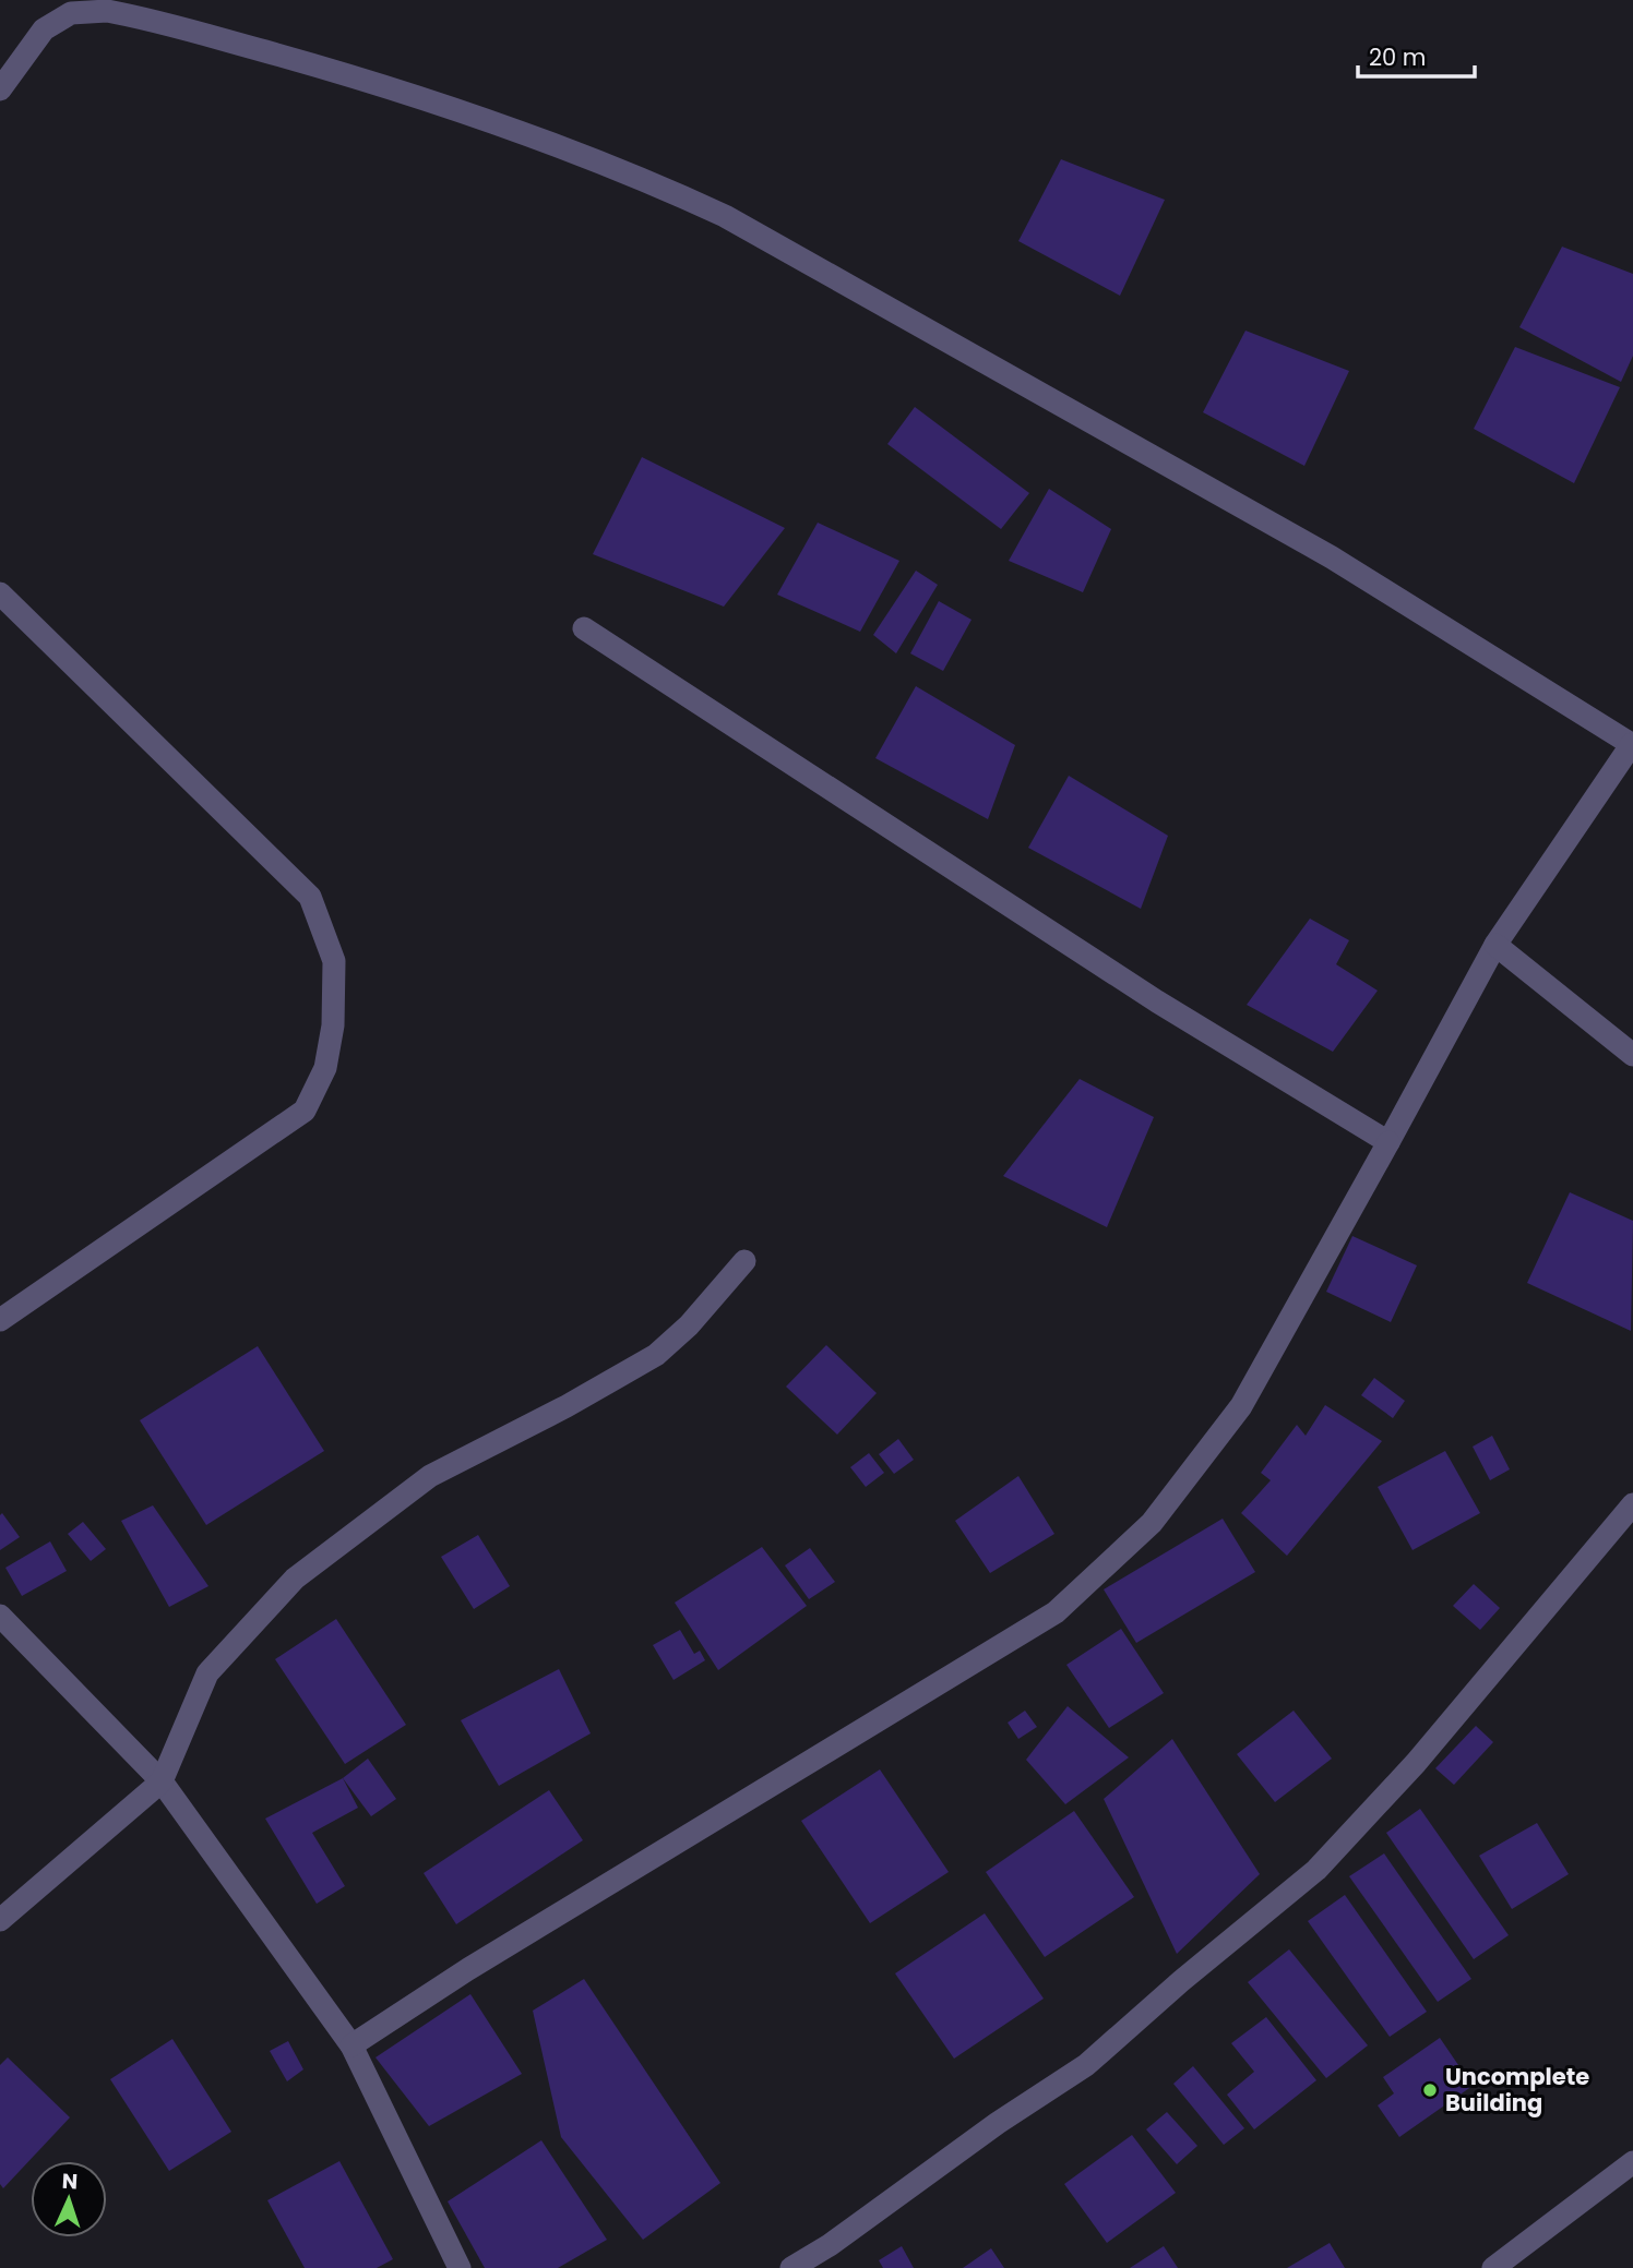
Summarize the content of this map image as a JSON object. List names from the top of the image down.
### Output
{
  "places": ["Uncomplete Building"],
  "scale_bar": "20 m",
  "north": "top"
}
